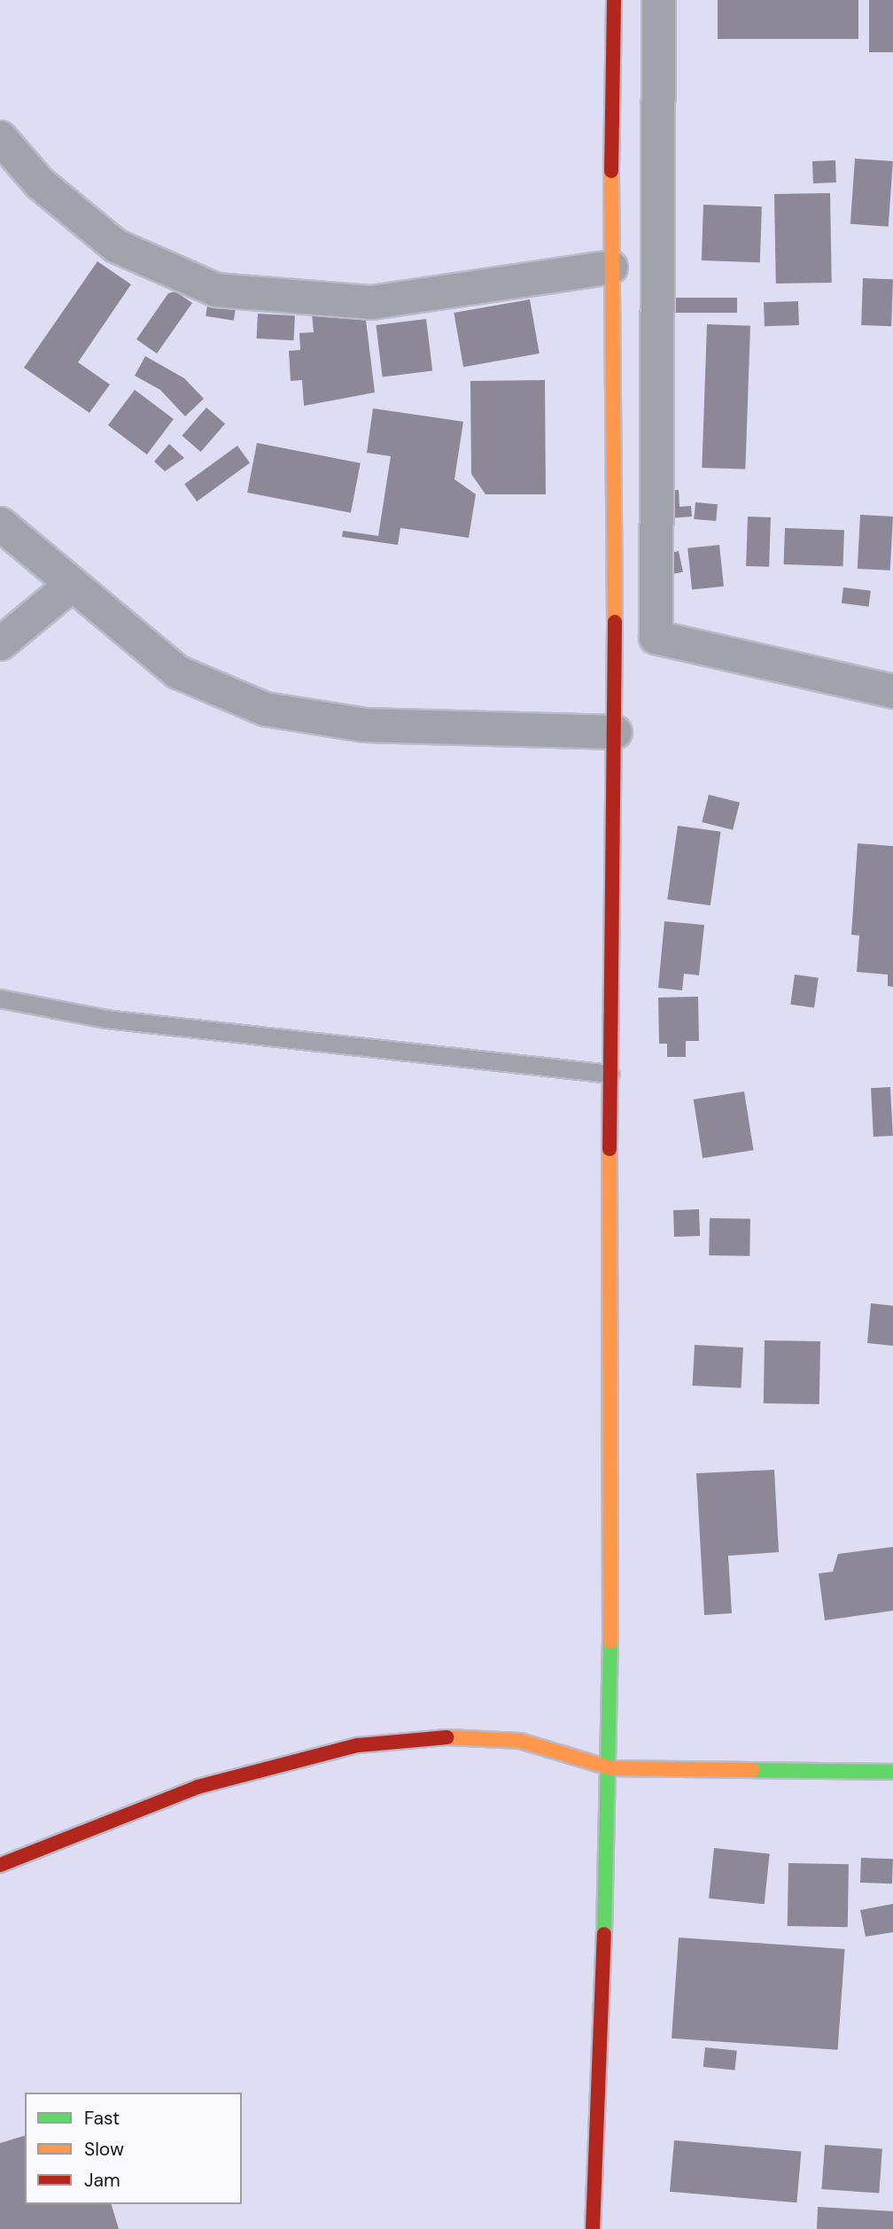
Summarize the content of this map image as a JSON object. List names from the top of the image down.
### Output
{
  "legend": ["Fast", "Slow", "Jam"]
}
